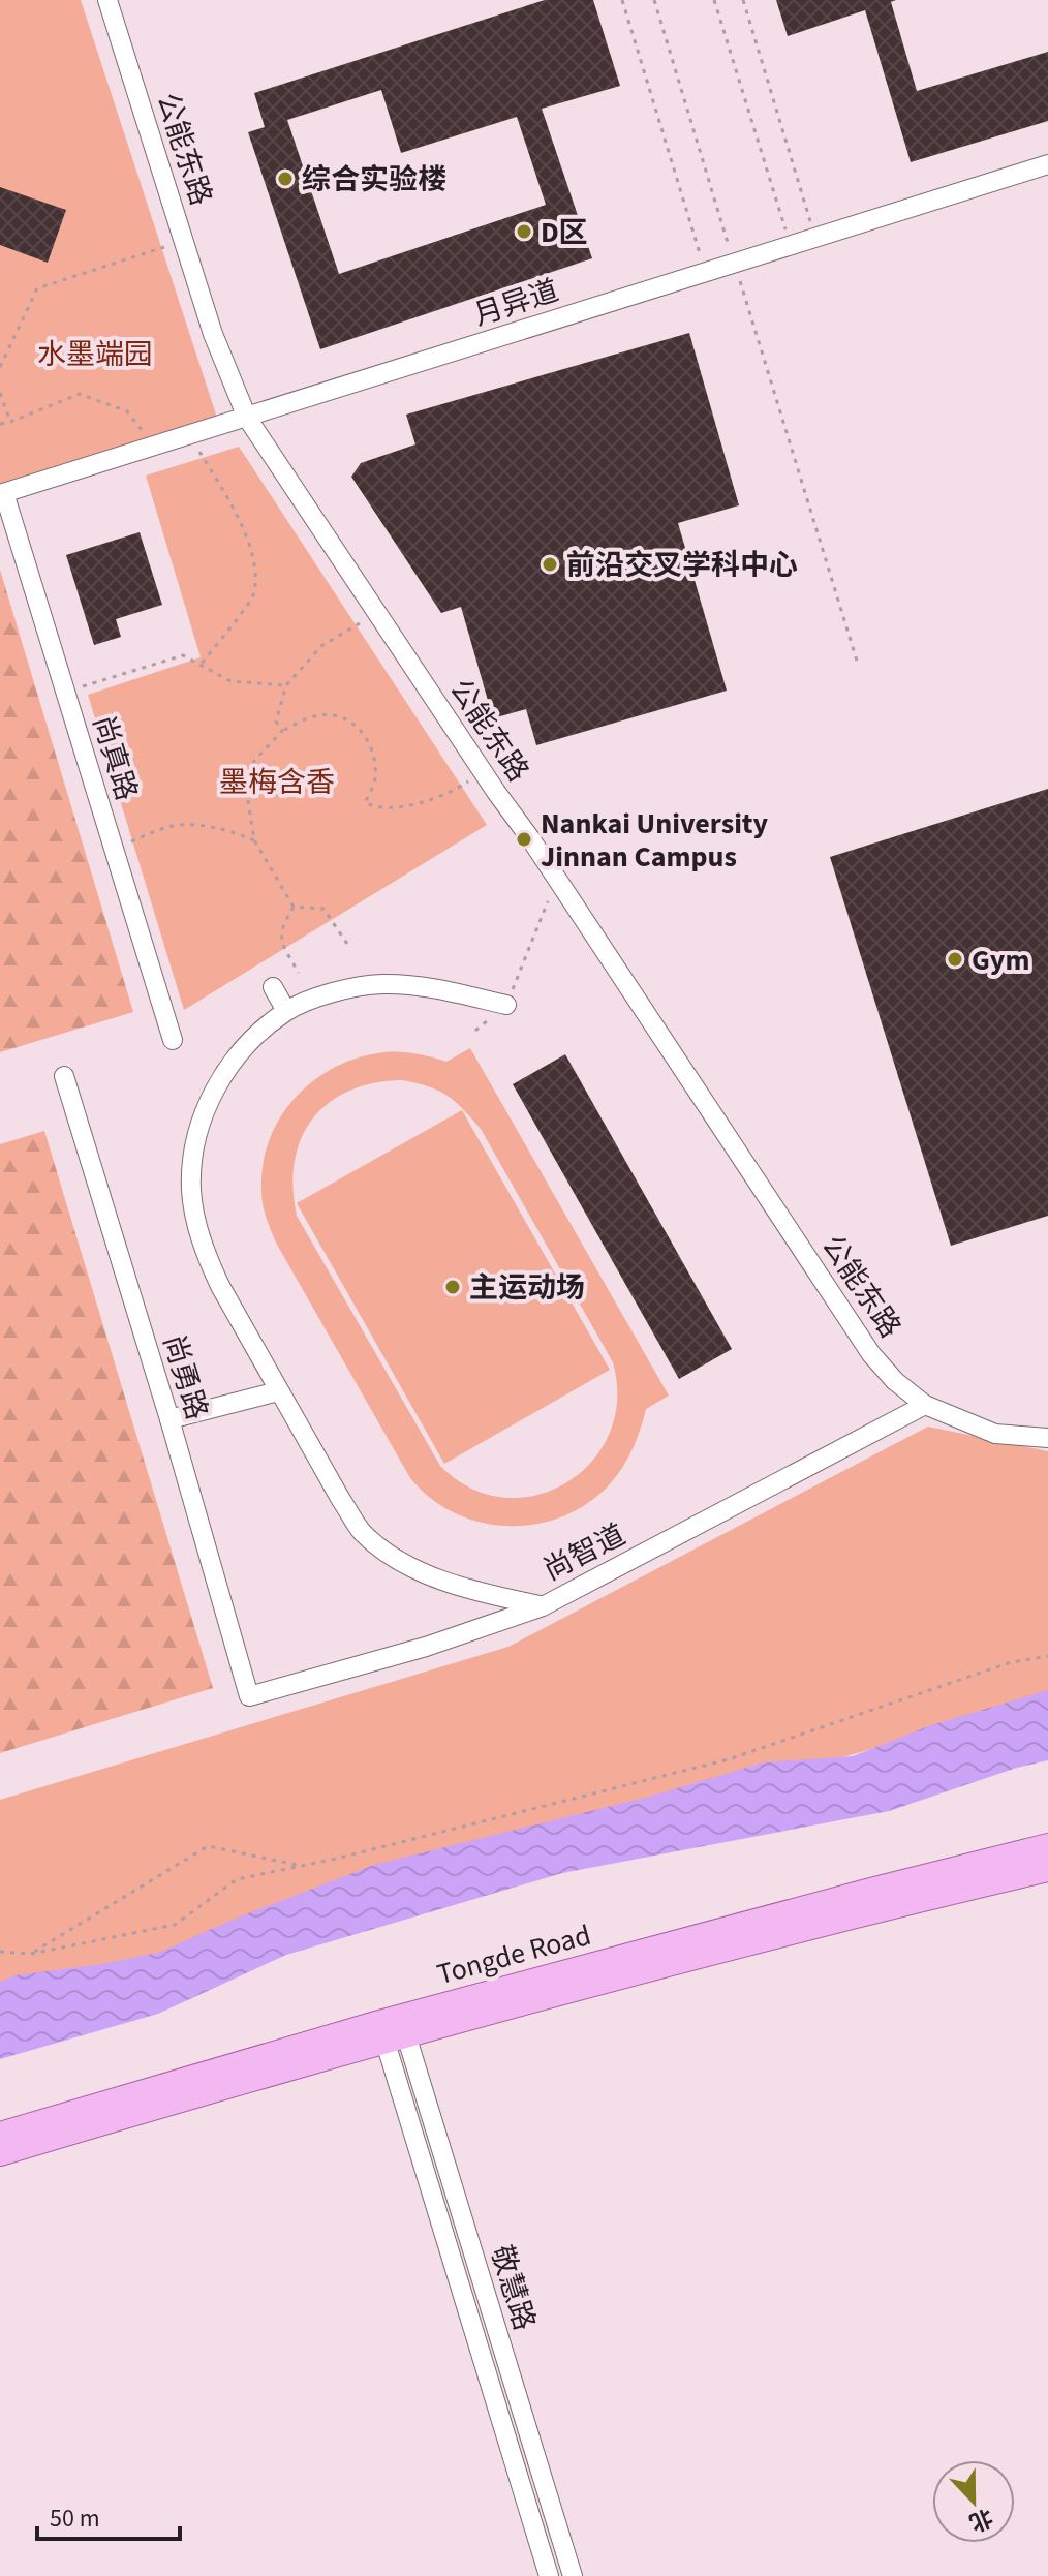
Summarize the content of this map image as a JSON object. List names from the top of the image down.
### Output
{
  "streets": {
    "main road": ["Tongde Road"],
    "street": [
      "公能东路",
      "月异道",
      "尚真路",
      "尚勇路",
      "尚智道",
      "敬慧路"
    ]
  },
  "crossings": [
    ["公能东路", "月异道"],
    ["公能东路", "尚智道"],
    ["月异道", "尚真路"],
    ["尚勇路", "尚智道"],
    ["Tongde Road", "敬慧路"]
  ],
  "parks": ["水墨端园", "墨梅含香"],
  "places": [
    "综合实验楼",
    "D区",
    "前沿交叉学科中心",
    "Nankai University Jinnan Campus",
    "Gym",
    "主运动场"
  ],
  "scale_bar": "50 m",
  "north": "bottom"
}
